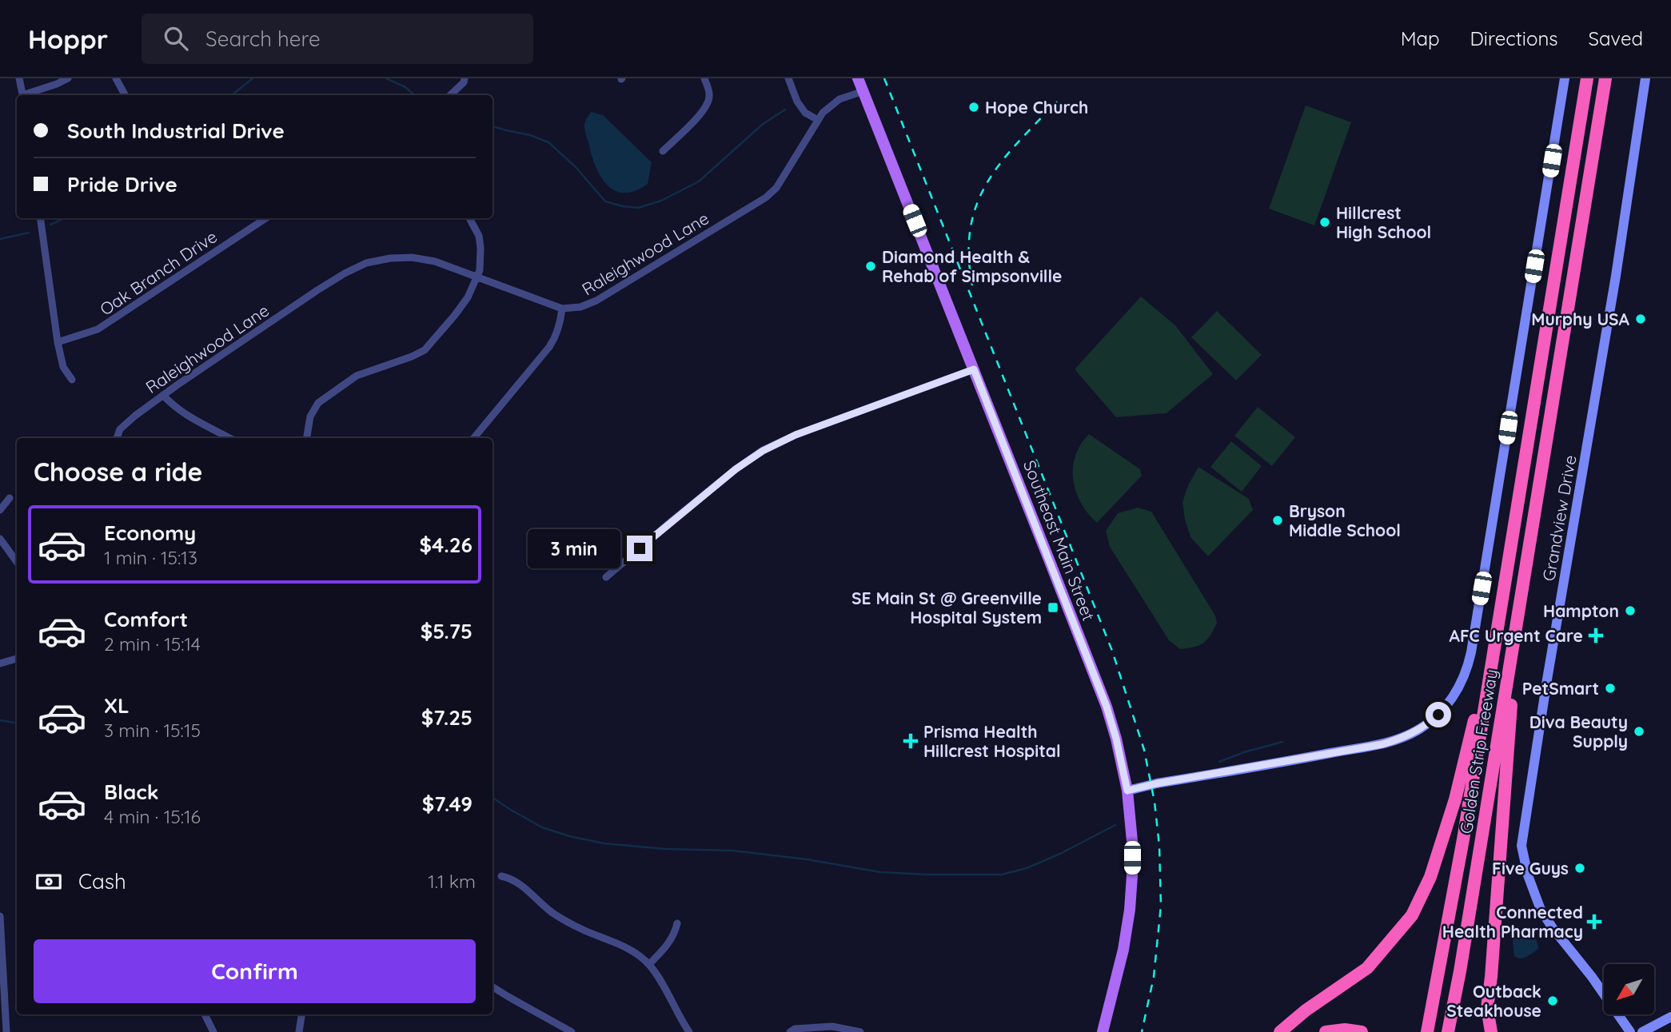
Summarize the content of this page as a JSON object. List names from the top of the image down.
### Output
{
  "streets": {
    "highway": ["Golden Strip Freeway"],
    "main road": ["Grandview Drive", "Southeast Main Street"],
    "street": ["Raleighwood Lane", "Oak Branch Drive"]
  },
  "crossings": [
    ["Raleighwood Lane", "Southeast Main Street"]
  ],
  "places": {
    "other": [
      "Hope Church",
      "Hillcrest High School",
      "Diamond Health & Rehab of Simpsonville",
      "Murphy USA",
      "Bryson Middle School",
      "Hampton",
      "PetSmart",
      "Diva Beauty Supply",
      "Five Guys",
      "Outback Steakhouse"
    ],
    "transit": ["SE Main St @ Greenville Hospital System"],
    "health": ["AFC Urgent Care", "Prisma Health Hillcrest Hospital", "Connected Health Pharmacy"]
  },
  "north": "bottom left",
  "page": {
    "header": "Hoppr",
    "search": "Search here",
    "nav": ["Map", "Directions", "Saved"],
    "banner": ["South Industrial Drive", "Pride Drive"],
    "heading": "Choose a ride",
    "list": [
      {
        "name": "Economy",
        "note": "1 min · 15:13",
        "value": "$4.26"
      },
      {
        "name": "Comfort",
        "note": "2 min · 15:14",
        "value": "$5.75"
      },
      {
        "name": "XL",
        "note": "3 min · 15:15",
        "value": "$7.25"
      },
      {
        "name": "Black",
        "note": "4 min · 15:16",
        "value": "$7.49"
      }
    ],
    "bubble": "3 min",
    "pay": ["Cash", "1.1 km"],
    "buttons": "Confirm"
  }
}
